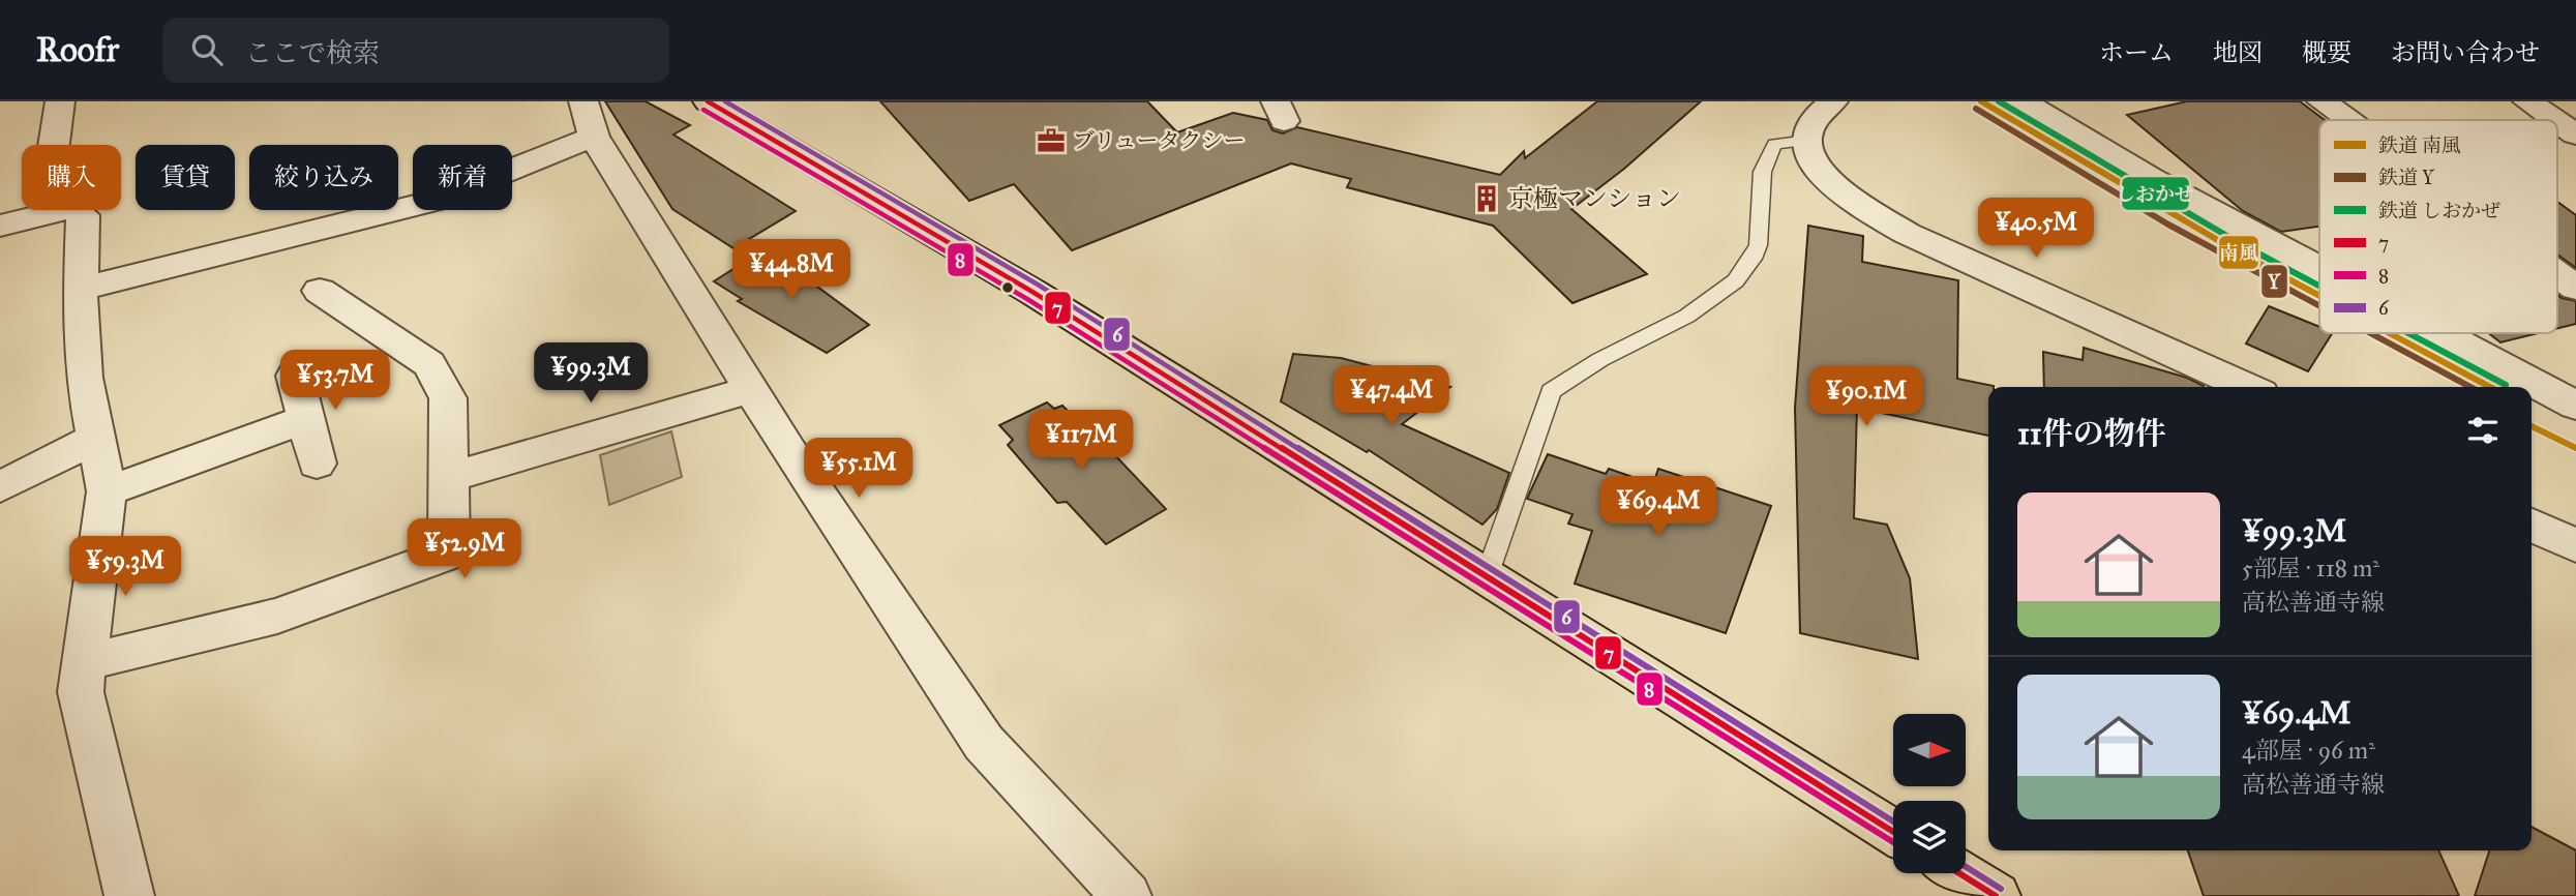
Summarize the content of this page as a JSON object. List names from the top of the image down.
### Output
{
  "places": {
    "office": ["ブリュータクシー"],
    "building": ["京極マンション"]
  },
  "lines": [
    "rail line 南風",
    "rail line しおかぜ",
    "transit line 7",
    "transit line 6",
    "rail line Y",
    "transit line 8"
  ],
  "legend": [
    "鉄道 南風",
    "鉄道 Y",
    "鉄道 しおかぜ",
    "7",
    "8",
    "6"
  ],
  "north": "right",
  "page": {
    "header": "Roofr",
    "search": "ここで検索",
    "nav": [
      "ホーム",
      "地図",
      "概要",
      "お問い合わせ"
    ],
    "chip": [
      "購入",
      "賃貸",
      "絞り込み",
      "新着"
    ],
    "price": [
      "¥40.5M",
      "¥44.8M",
      "¥99.3M",
      "¥53.7M",
      "¥47.4M",
      "¥90.1M",
      "¥117M",
      "¥55.1M",
      "¥69.4M",
      "¥52.9M",
      "¥59.3M"
    ],
    "heading": "11件の物件",
    "list": [
      {
        "name": "¥99.3M",
        "note": "5部屋 · 118 m² · 高松善通寺線"
      },
      {
        "name": "¥69.4M",
        "note": "4部屋 · 96 m² · 高松善通寺線"
      }
    ]
  }
}
